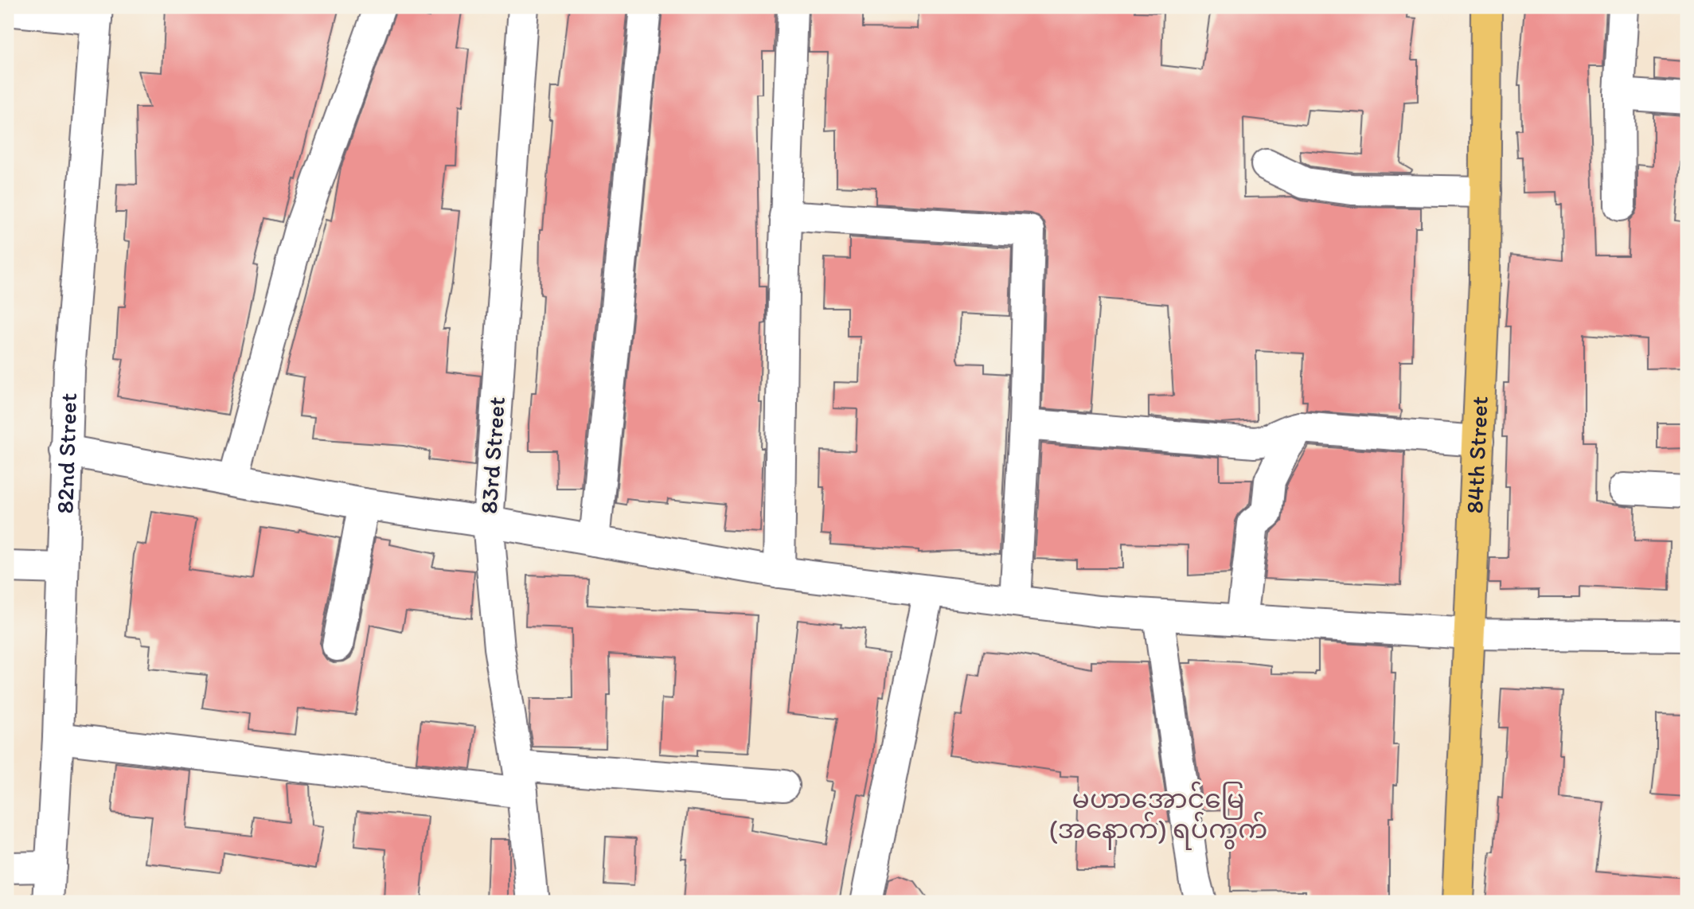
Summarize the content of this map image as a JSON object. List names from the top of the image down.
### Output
{
  "streets": {
    "main road": ["84th Street"],
    "street": ["82nd Street", "83rd Street"]
  },
  "districts": ["မဟာအောင်မြေ (အနောက်) ရပ်ကွက်"]
}
